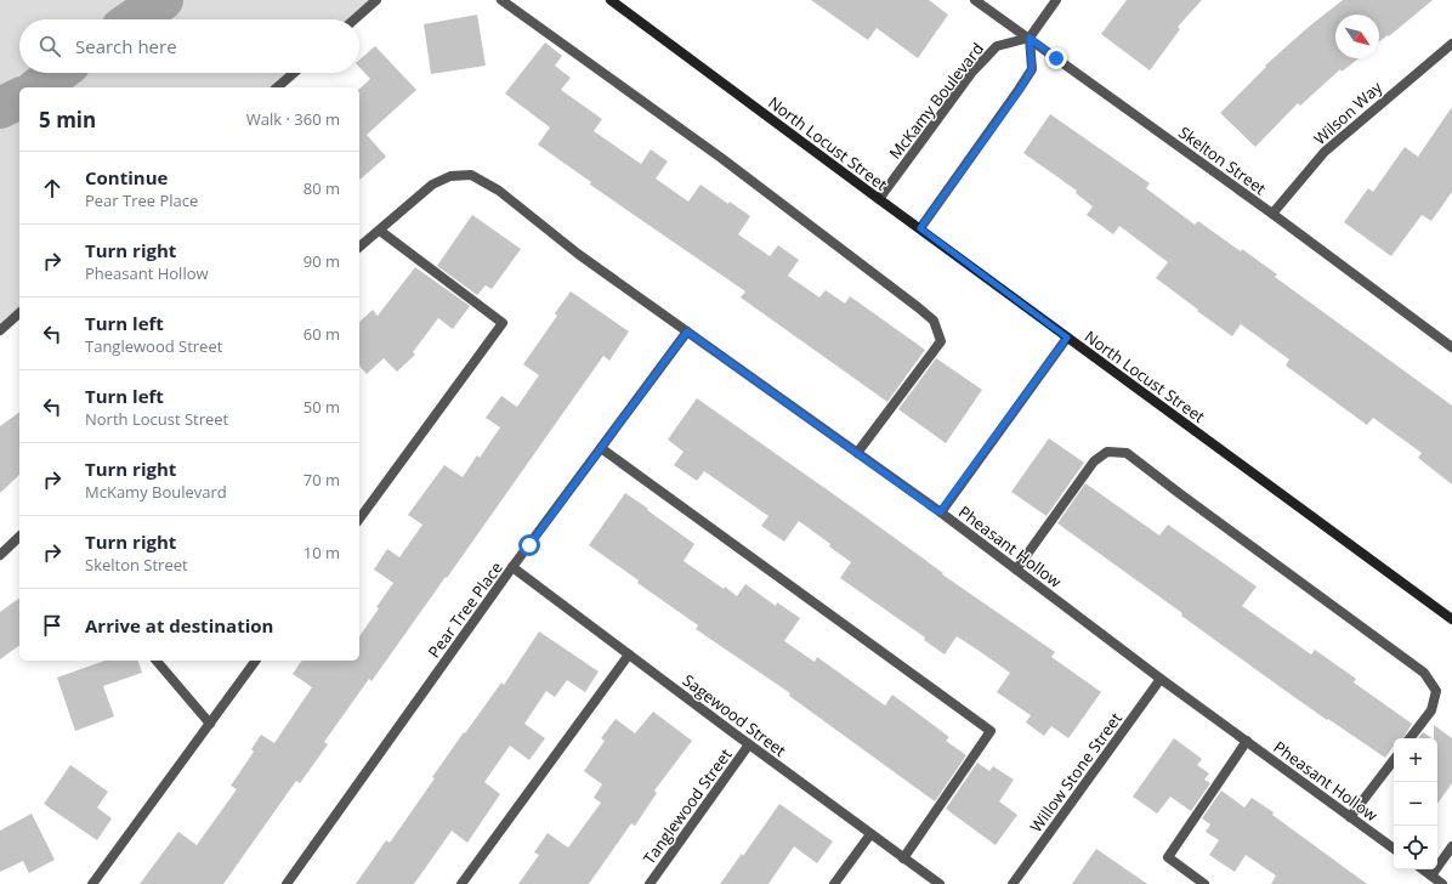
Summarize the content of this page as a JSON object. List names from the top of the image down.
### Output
{
  "streets": {
    "main road": ["North Locust Street"],
    "street": [
      "McKamy Boulevard",
      "Wilson Way",
      "Skelton Street",
      "Pheasant Hollow",
      "Pear Tree Place",
      "Sagewood Street",
      "Willow Stone Street",
      "Tanglewood Street"
    ]
  },
  "crossings": [
    ["McKamy Boulevard", "North Locust Street"],
    ["McKamy Boulevard", "Skelton Street"],
    ["Wilson Way", "Skelton Street"],
    ["Pheasant Hollow", "Pear Tree Place"],
    ["Pheasant Hollow", "Willow Stone Street"],
    ["Pear Tree Place", "Sagewood Street"],
    ["Sagewood Street", "Tanglewood Street"]
  ],
  "north": "bottom right",
  "page": {
    "search": "Search here",
    "heading": ["5 min", "Walk · 360 m"],
    "list": [
      ["Continue", "Pear Tree Place", "80 m"],
      ["Turn right", "Pheasant Hollow", "90 m"],
      ["Turn left", "Tanglewood Street", "60 m"],
      ["Turn left", "North Locust Street", "50 m"],
      ["Turn right", "McKamy Boulevard", "70 m"],
      ["Turn right", "Skelton Street", "10 m"],
      "Arrive at destination"
    ],
    "map_buttons": ["+", "−"]
  }
}
